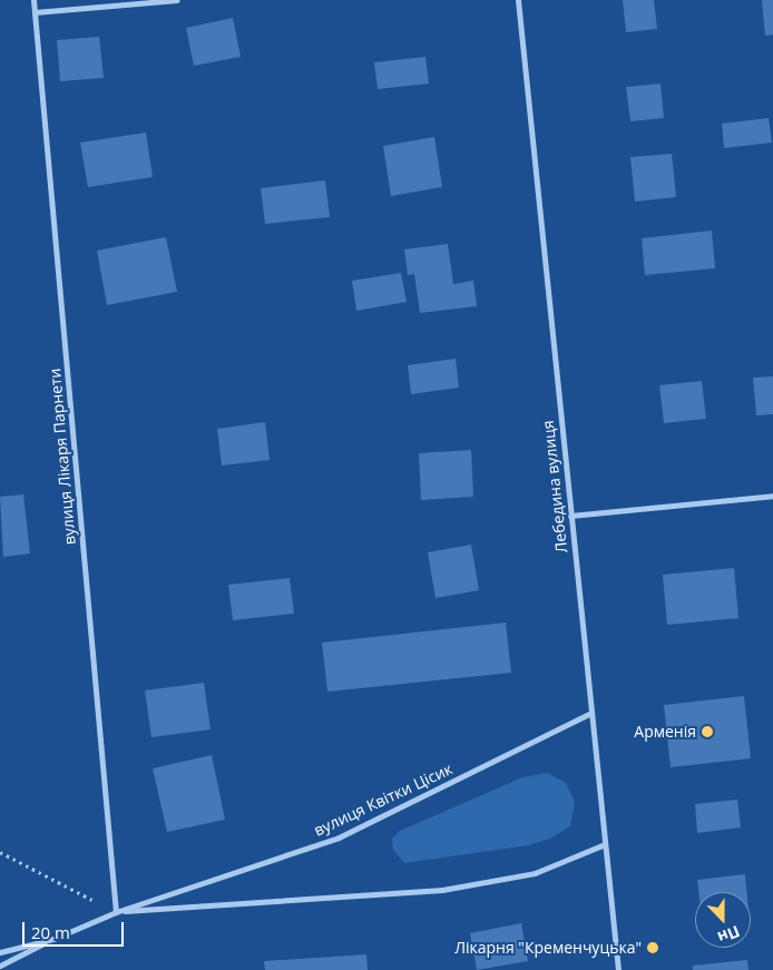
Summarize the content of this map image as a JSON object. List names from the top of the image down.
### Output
{
  "streets": {
    "street": ["вулиця Лікаря Парнети", "Лебедина вулиця", "вулиця Квітки Цісик"]
  },
  "crossings": [
    ["вулиця Лікаря Парнети", "вулиця Квітки Цісик"],
    ["Лебедина вулиця", "вулиця Квітки Цісик"]
  ],
  "places": ["Арменія", "Лікарня \"Кременчуцька\""],
  "scale_bar": "20 m",
  "north": "bottom"
}
